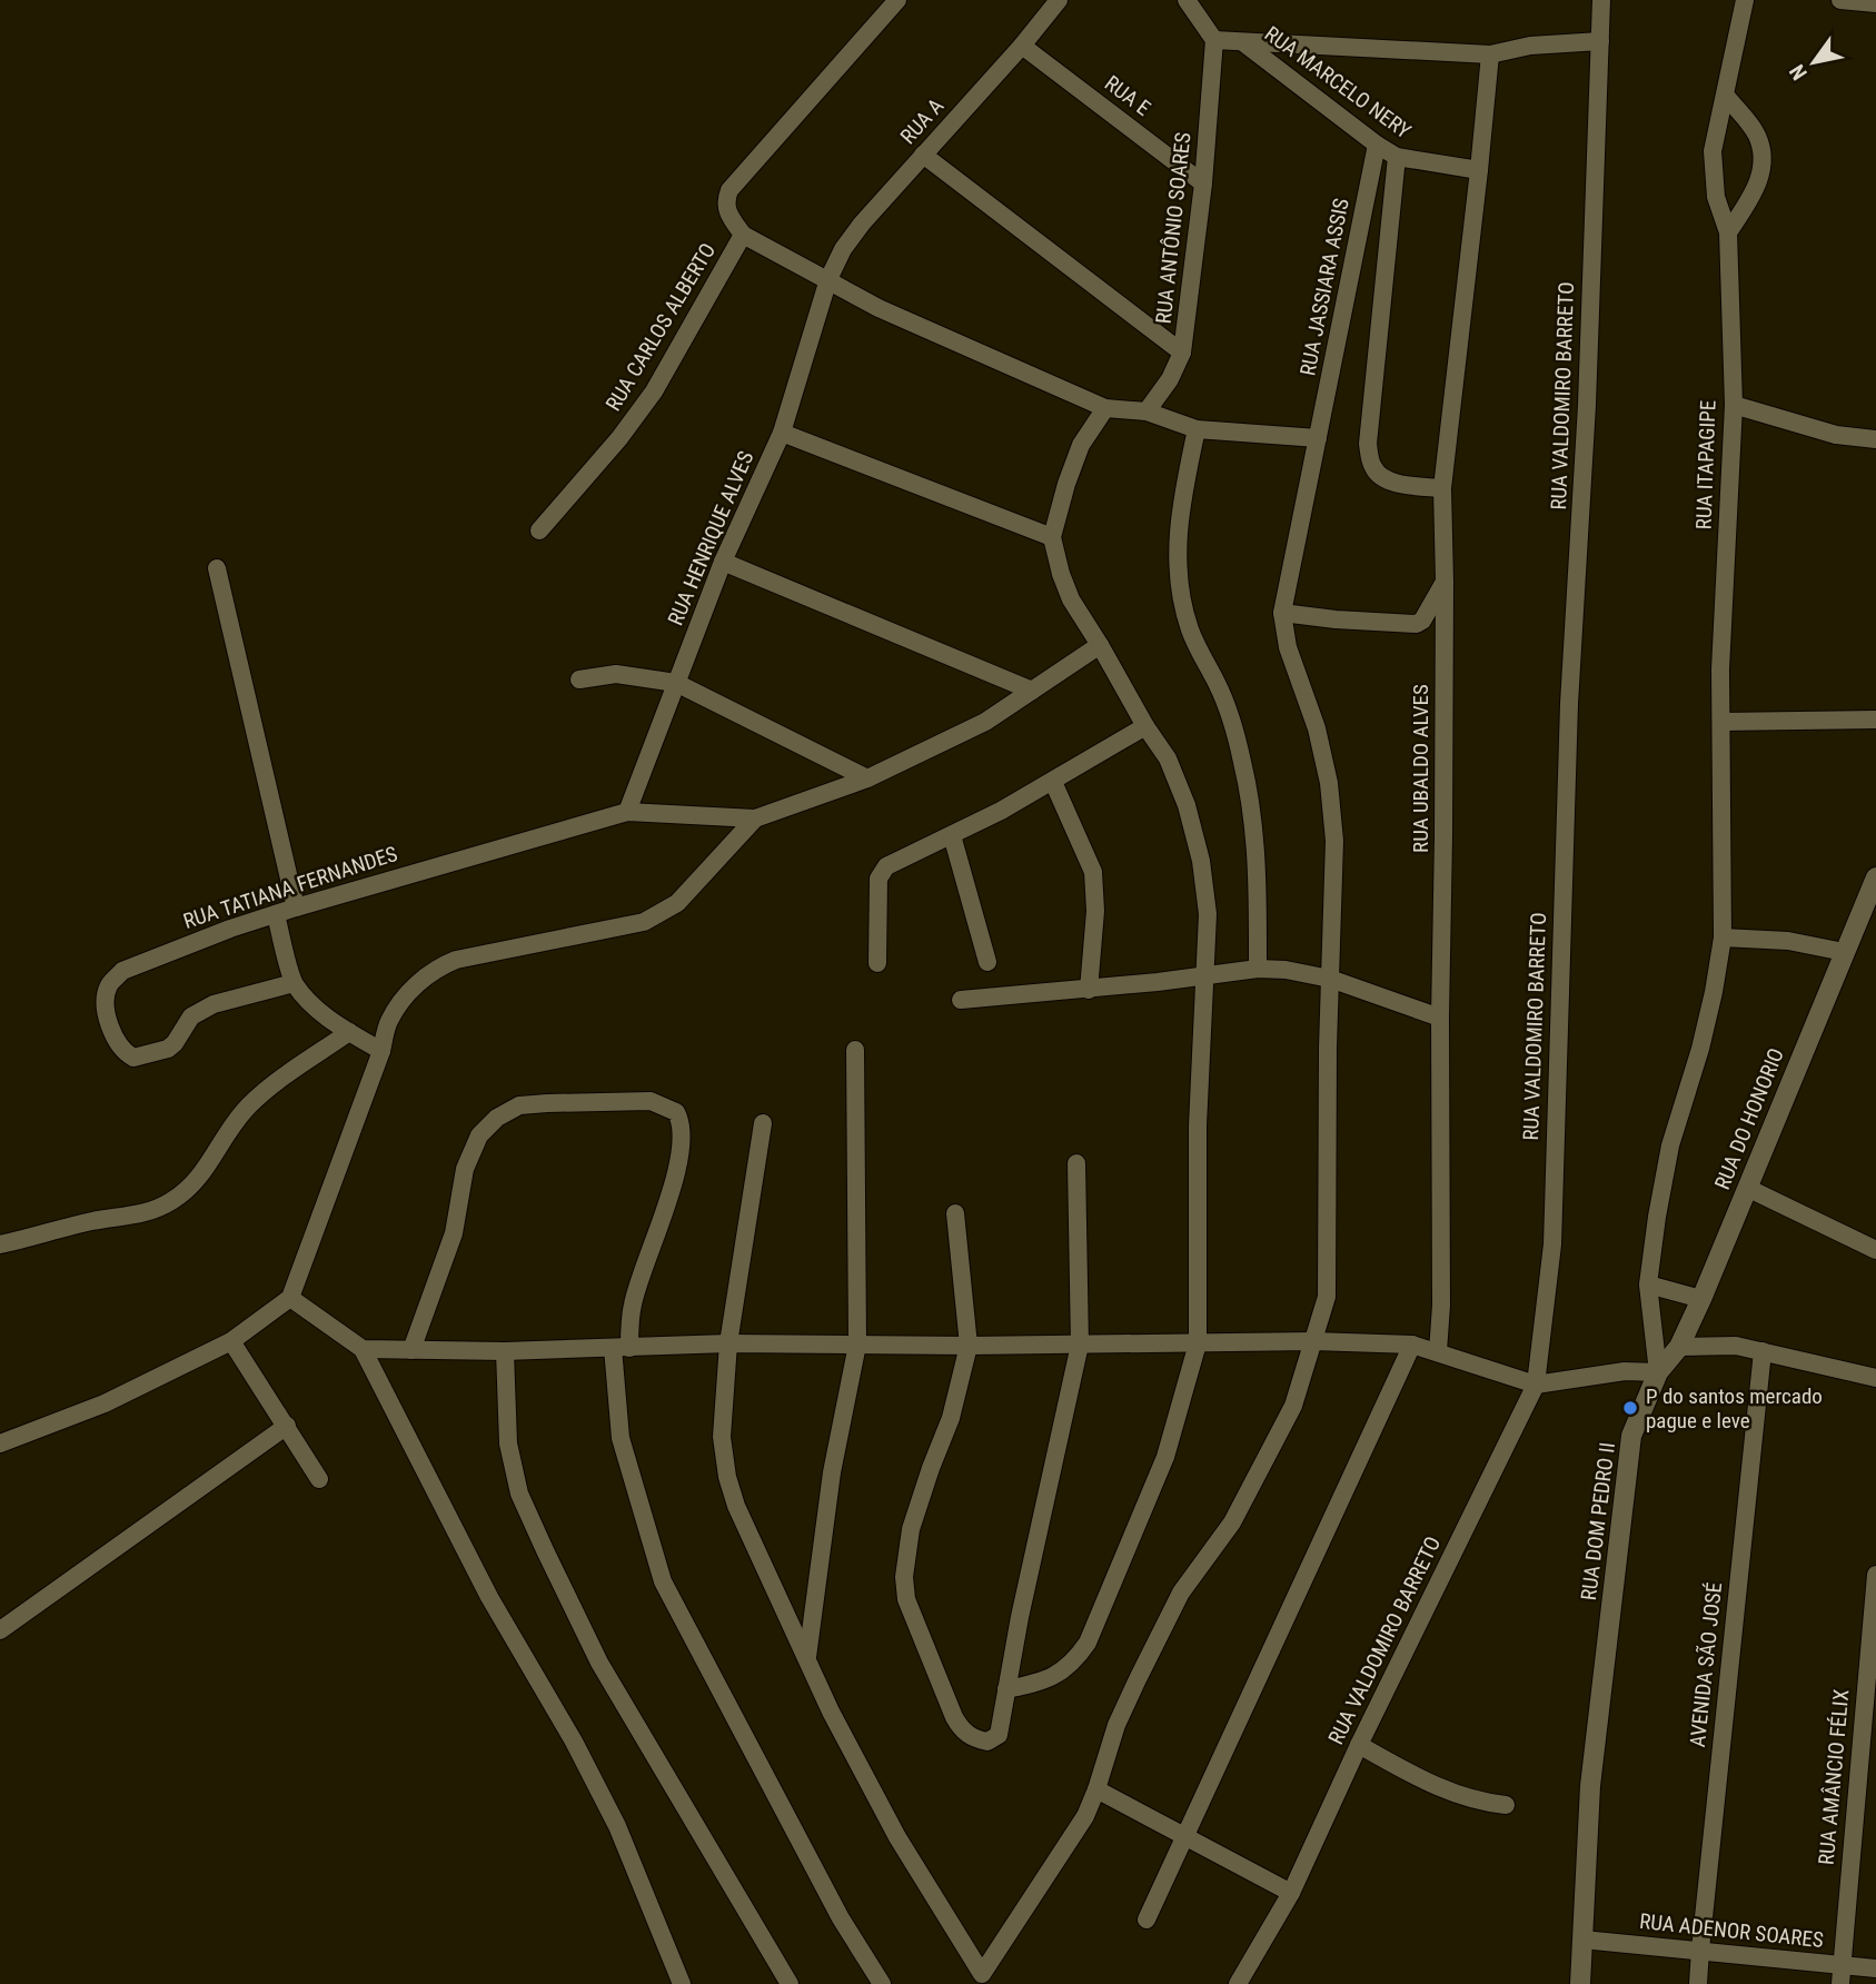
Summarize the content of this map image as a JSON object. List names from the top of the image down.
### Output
{
  "streets": {
    "street": [
      "RUA MARCELO NERY",
      "RUA E",
      "RUA A",
      "RUA ANTÔNIO SOARES",
      "RUA JASSIARA ASSIS",
      "RUA CARLOS ALBERTO",
      "RUA VALDOMIRO BARRETO",
      "RUA ITAPAGIPE",
      "RUA HENRIQUE ALVES",
      "RUA UBALDO ALVES",
      "RUA TATIANA FERNANDES",
      "RUA DO HONORIO",
      "RUA DOM PEDRO II",
      "AVENIDA SÃO JOSÉ",
      "RUA AMÂNCIO FÉLIX",
      "RUA ADENOR SOARES"
    ]
  },
  "crossings": [
    ["RUA MARCELO NERY", "RUA JASSIARA ASSIS"],
    ["RUA MARCELO NERY", "RUA UBALDO ALVES"],
    ["RUA E", "RUA A"],
    ["RUA E", "RUA ANTÔNIO SOARES"],
    ["RUA A", "RUA HENRIQUE ALVES"],
    ["RUA ITAPAGIPE", "RUA DOM PEDRO II"],
    ["RUA HENRIQUE ALVES", "RUA TATIANA FERNANDES"],
    ["RUA DO HONORIO", "RUA DOM PEDRO II"],
    ["RUA DOM PEDRO II", "RUA ADENOR SOARES"],
    ["AVENIDA SÃO JOSÉ", "RUA ADENOR SOARES"],
    ["RUA AMÂNCIO FÉLIX", "RUA ADENOR SOARES"]
  ],
  "places": ["P do santos mercado pague e leve"],
  "north": "bottom left"
}
